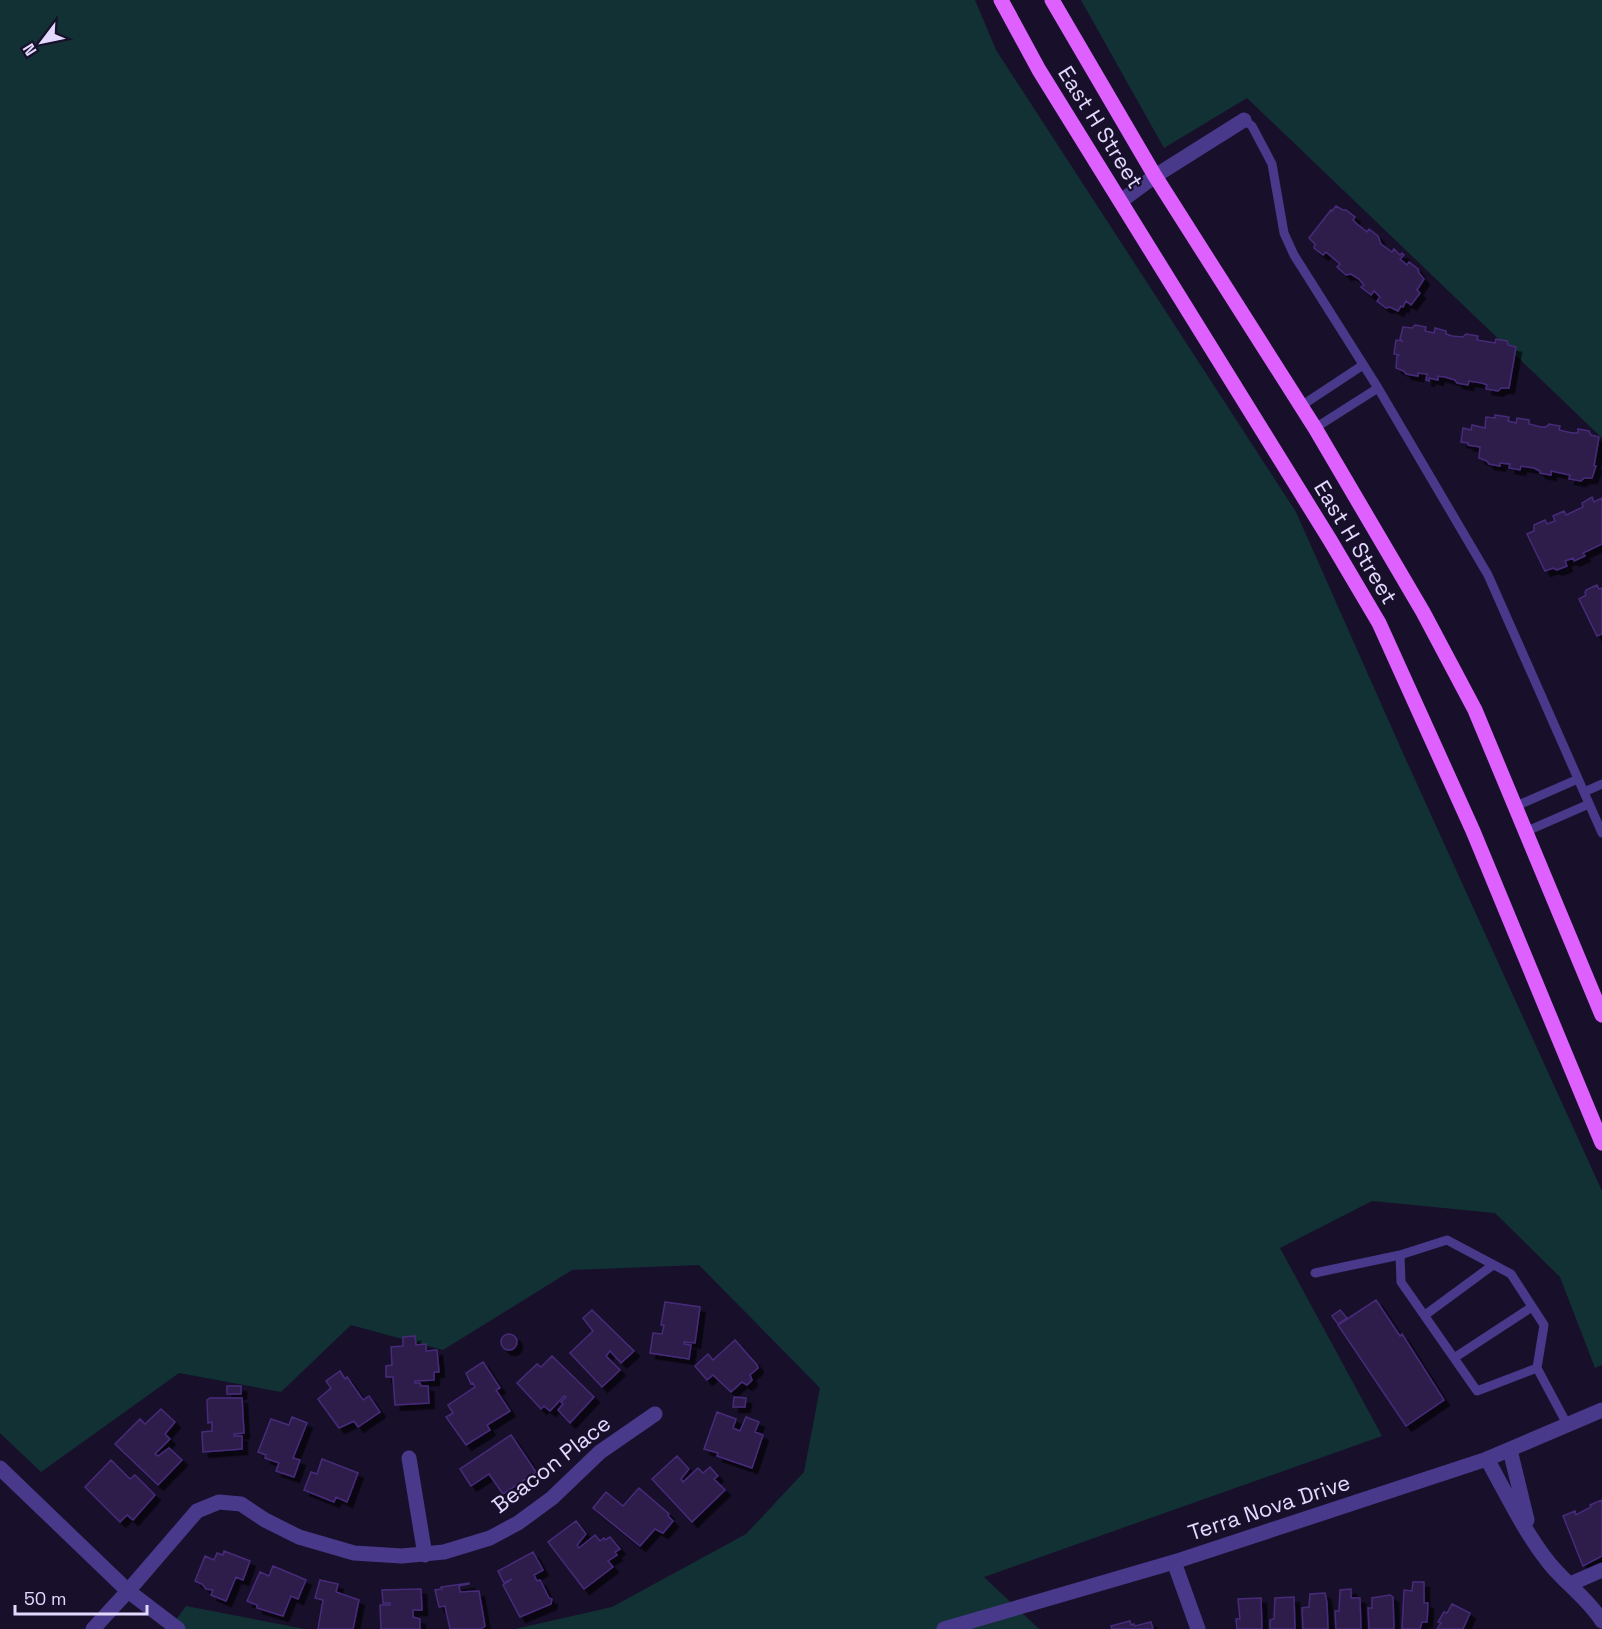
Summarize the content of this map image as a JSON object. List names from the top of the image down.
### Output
{
  "streets": {
    "main road": ["East H Street"],
    "street": ["Beacon Place", "Terra Nova Drive"]
  },
  "scale_bar": "50 m",
  "north": "bottom left"
}
